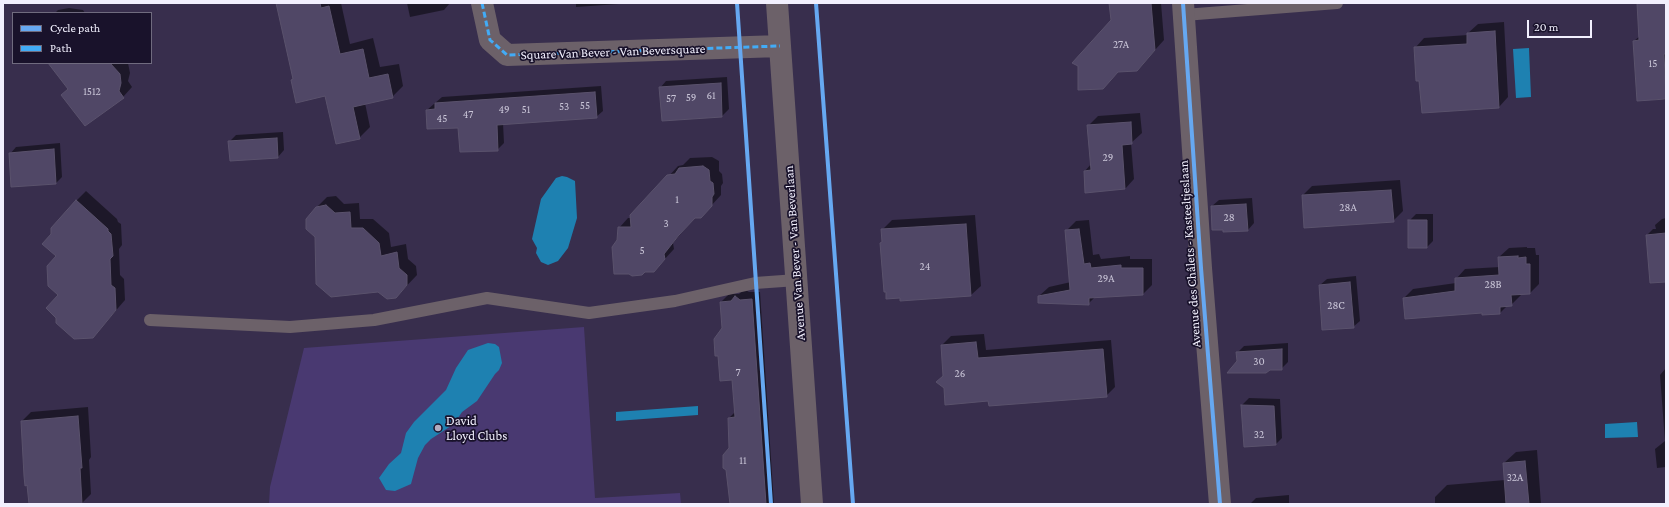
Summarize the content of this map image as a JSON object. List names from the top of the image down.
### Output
{
  "streets": {
    "street": ["Square Van Bever - Van Beversquare", "Avenue Van Bever - Van Beverlaan", "Avenue des Châlets - Kasteeltjeslaan"]
  },
  "crossings": [
    ["Square Van Bever - Van Beversquare", "Avenue Van Bever - Van Beverlaan"]
  ],
  "places": ["David Lloyd Clubs"],
  "house_numbers": [
    "27A",
    "15",
    "1512",
    "61",
    "59",
    "57",
    "55",
    "53",
    "49",
    "51",
    "47",
    "45",
    "29",
    "1",
    "28A",
    "28",
    "3",
    "5",
    "24",
    "29A",
    "28B",
    "28C",
    "30",
    "7",
    "26",
    "32",
    "11",
    "32A"
  ],
  "legend": ["Cycle path", "Path"],
  "scale_bar": "20 m"
}
